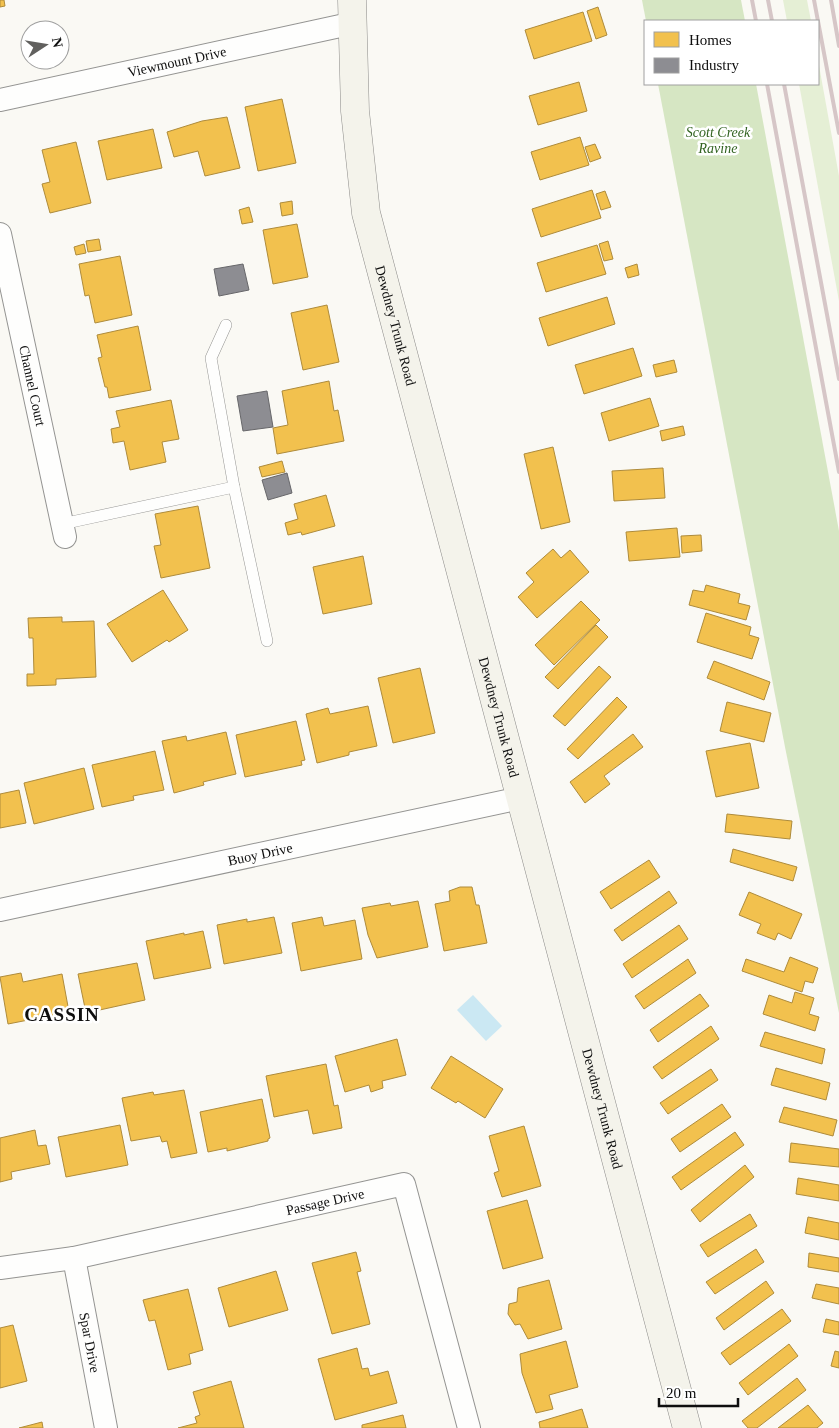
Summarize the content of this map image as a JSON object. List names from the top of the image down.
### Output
{
  "streets": {
    "main road": ["Dewdney Trunk Road"],
    "street": [
      "Viewmount Drive",
      "Channel Court",
      "Buoy Drive",
      "Passage Drive",
      "Spar Drive"
    ]
  },
  "crossings": [
    ["Viewmount Drive", "Dewdney Trunk Road"],
    ["Dewdney Trunk Road", "Buoy Drive"],
    ["Passage Drive", "Spar Drive"]
  ],
  "districts": ["CASSIN"],
  "parks": ["Scott Creek Ravine"],
  "legend": ["Homes", "Industry"],
  "scale_bar": "20 m",
  "north": "right"
}
